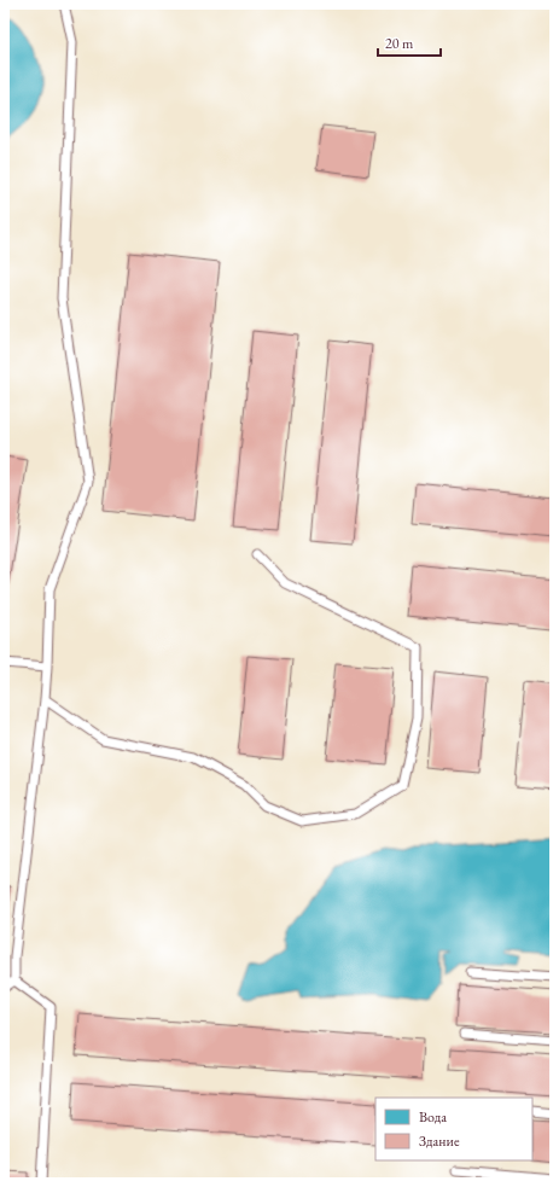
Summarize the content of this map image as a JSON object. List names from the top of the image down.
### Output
{
  "legend": ["Вода", "Здание"],
  "scale_bar": "20 m"
}
